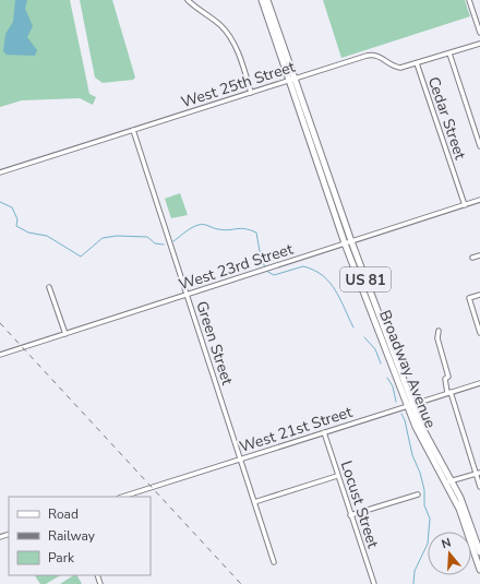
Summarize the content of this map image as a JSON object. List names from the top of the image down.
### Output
{
  "streets": {
    "highway": ["US 81", "Broadway Avenue"],
    "street": [
      "West 25th Street",
      "Cedar Street",
      "West 23rd Street",
      "Green Street",
      "West 21st Street",
      "Locust Street"
    ]
  },
  "crossings": [
    ["West 25th Street", "Cedar Street"],
    ["West 25th Street", "Green Street"],
    ["West 25th Street", "Broadway Avenue"],
    ["Cedar Street", "West 23rd Street"],
    ["West 23rd Street", "Green Street"],
    ["West 23rd Street", "Broadway Avenue"],
    ["Green Street", "West 21st Street"],
    ["Broadway Avenue", "West 21st Street"],
    ["West 21st Street", "Locust Street"]
  ],
  "legend": ["Road", "Railway", "Park"],
  "north": "top"
}
